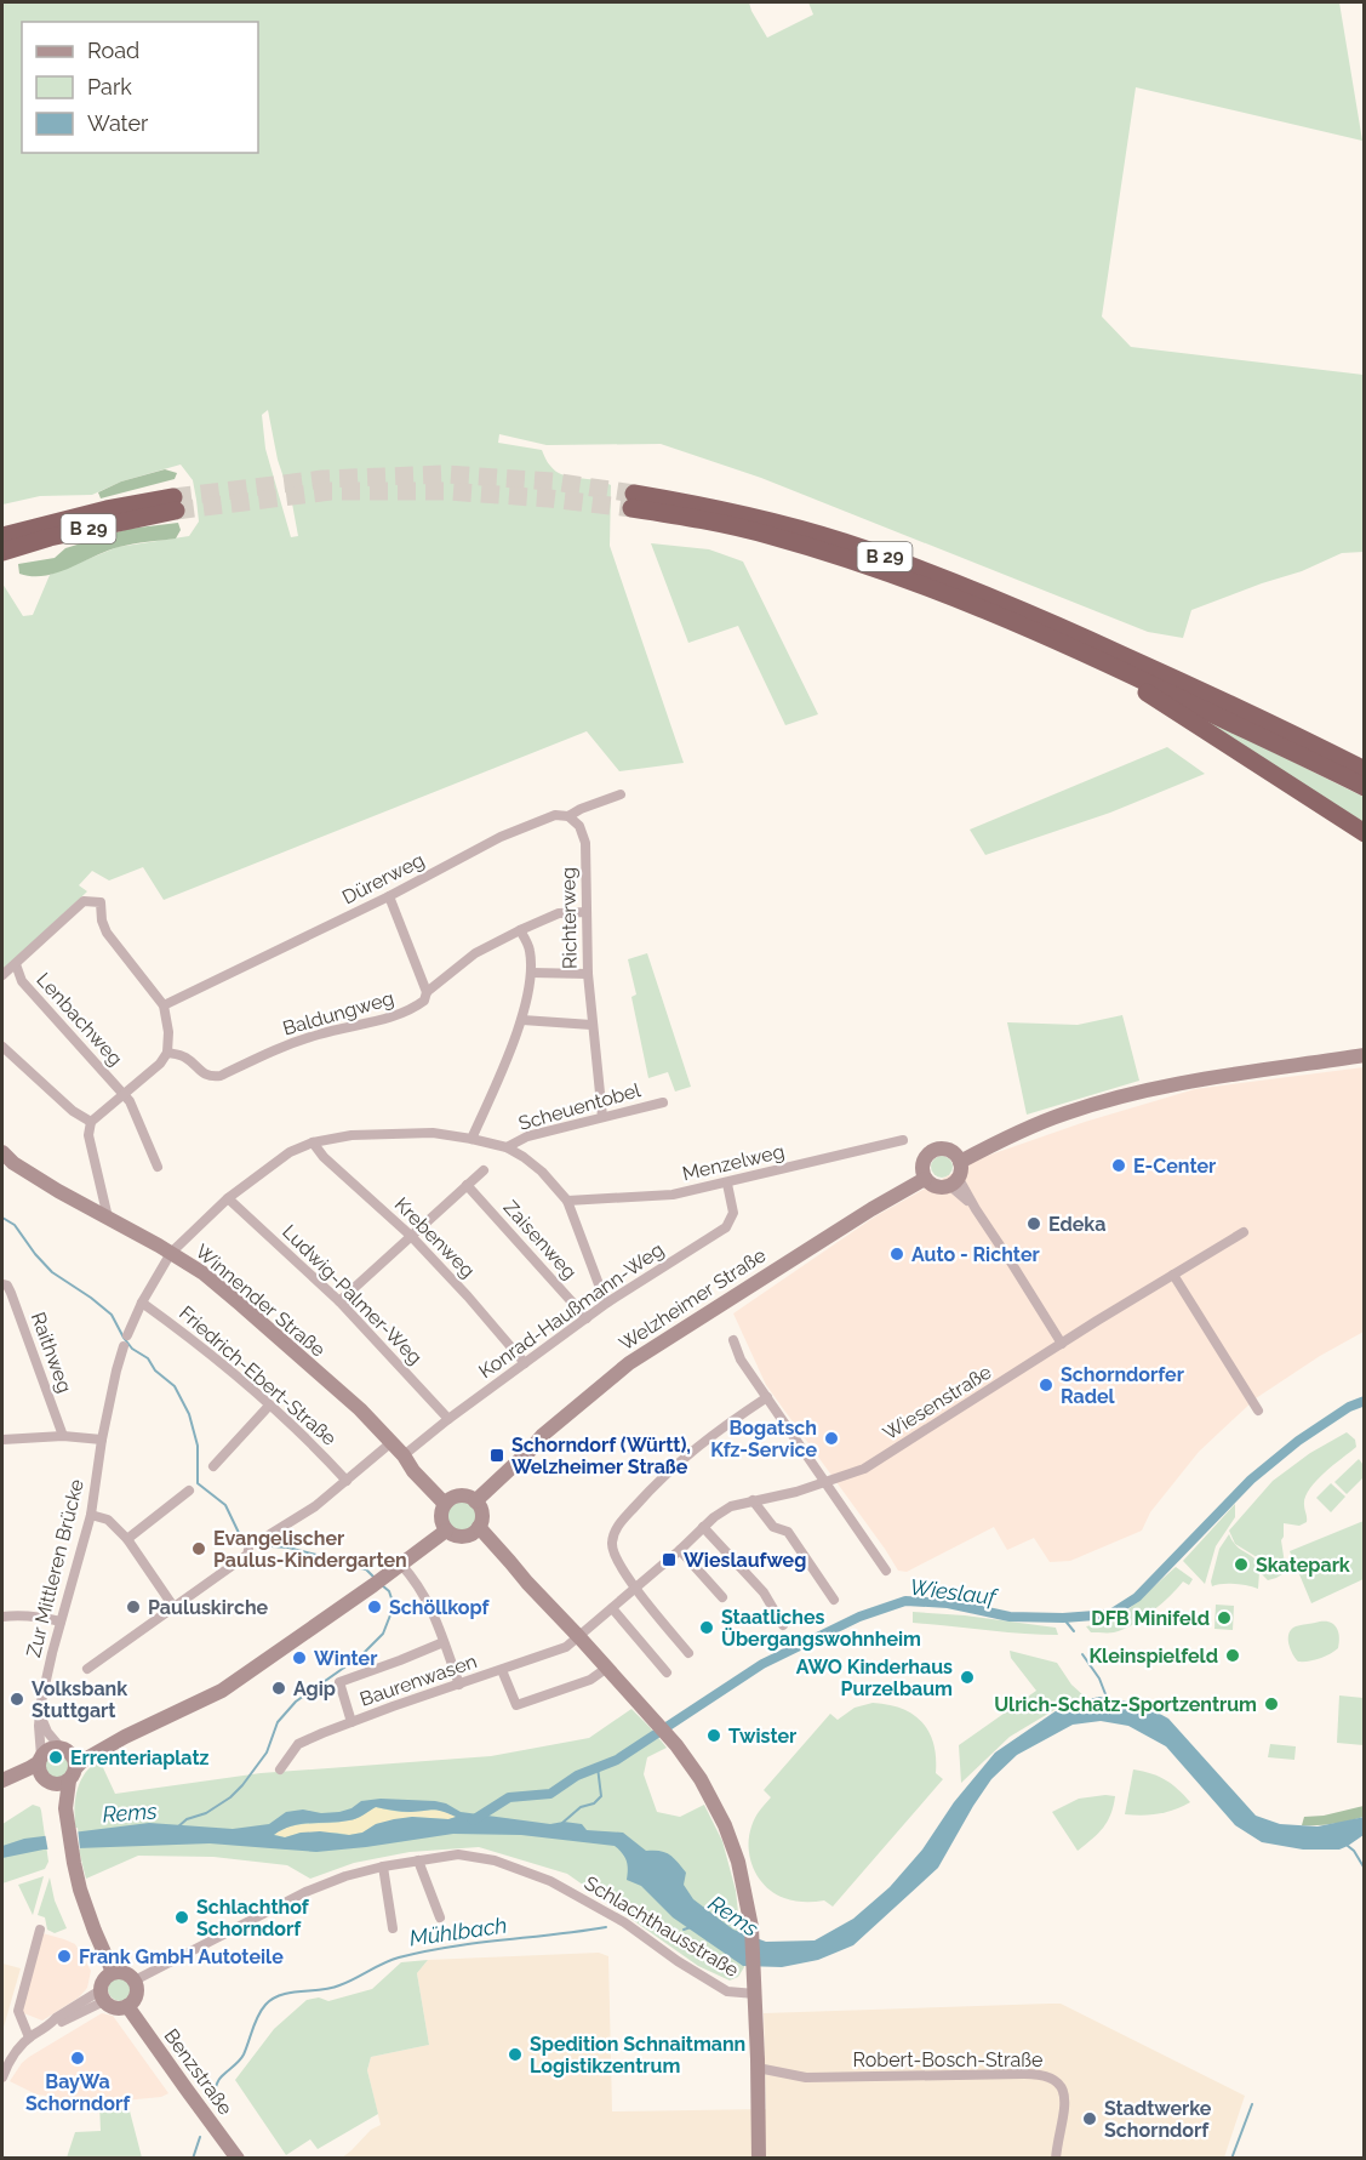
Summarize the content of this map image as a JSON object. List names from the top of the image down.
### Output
{
  "streets": {
    "highway": ["B 29"],
    "main road": ["Welzheimer Straße", "Winnender Straße", "Benzstraße"],
    "street": [
      "Dürerweg",
      "Richterweg",
      "Baldungweg",
      "Lenbachweg",
      "Scheuentobel",
      "Menzelweg",
      "Krebenweg",
      "Zaisenweg",
      "Ludwig-Palmer-Weg",
      "Konrad-Haußmann-Weg",
      "Raithweg",
      "Friedrich-Ebert-Straße",
      "Wiesenstraße",
      "Zur Mittleren Brücke",
      "Baurenwasen",
      "Schlachthausstraße",
      "Robert-Bosch-Straße"
    ]
  },
  "crossings": [
    ["Dürerweg", "Richterweg"],
    ["Richterweg", "Baldungweg"],
    ["Richterweg", "Scheuentobel"],
    ["Scheuentobel", "Zur Mittleren Brücke"],
    ["Menzelweg", "Konrad-Haußmann-Weg"],
    ["Krebenweg", "Konrad-Haußmann-Weg"],
    ["Krebenweg", "Zur Mittleren Brücke"],
    ["Zaisenweg", "Konrad-Haußmann-Weg"],
    ["Ludwig-Palmer-Weg", "Konrad-Haußmann-Weg"],
    ["Ludwig-Palmer-Weg", "Zur Mittleren Brücke"],
    ["Welzheimer Straße", "Winnender Straße"],
    ["Winnender Straße", "Konrad-Haußmann-Weg"],
    ["Winnender Straße", "Zur Mittleren Brücke"],
    ["Friedrich-Ebert-Straße", "Zur Mittleren Brücke"],
    ["Wiesenstraße", "Baurenwasen"],
    ["Schlachthausstraße", "Benzstraße"]
  ],
  "water": ["Wieslauf", "Rems", "Mühlbach"],
  "places": {
    "other": [
      "E-Center",
      "Edeka",
      "Auto - Richter",
      "Schorndorfer Radel",
      "Bogatsch Kfz-Service",
      "Evangelischer Paulus-Kindergarten",
      "Skatepark",
      "Pauluskirche",
      "Schöllkopf",
      "DFB Minifeld",
      "Staatliches Übergangswohnheim",
      "Kleinspielfeld",
      "Winter",
      "AWO Kinderhaus Purzelbaum",
      "Agip",
      "Volksbank Stuttgart",
      "Ulrich-Schatz-Sportzentrum",
      "Twister",
      "Errenteriaplatz",
      "Schlachthof Schorndorf",
      "Frank GmbH Autoteile",
      "Spedition Schnaitmann Logistikzentrum",
      "BayWa Schorndorf",
      "Stadtwerke Schorndorf"
    ],
    "transit": ["Schorndorf (Württ), Welzheimer Straße", "Wieslaufweg"]
  },
  "legend": ["Road", "Park", "Water"]
}
